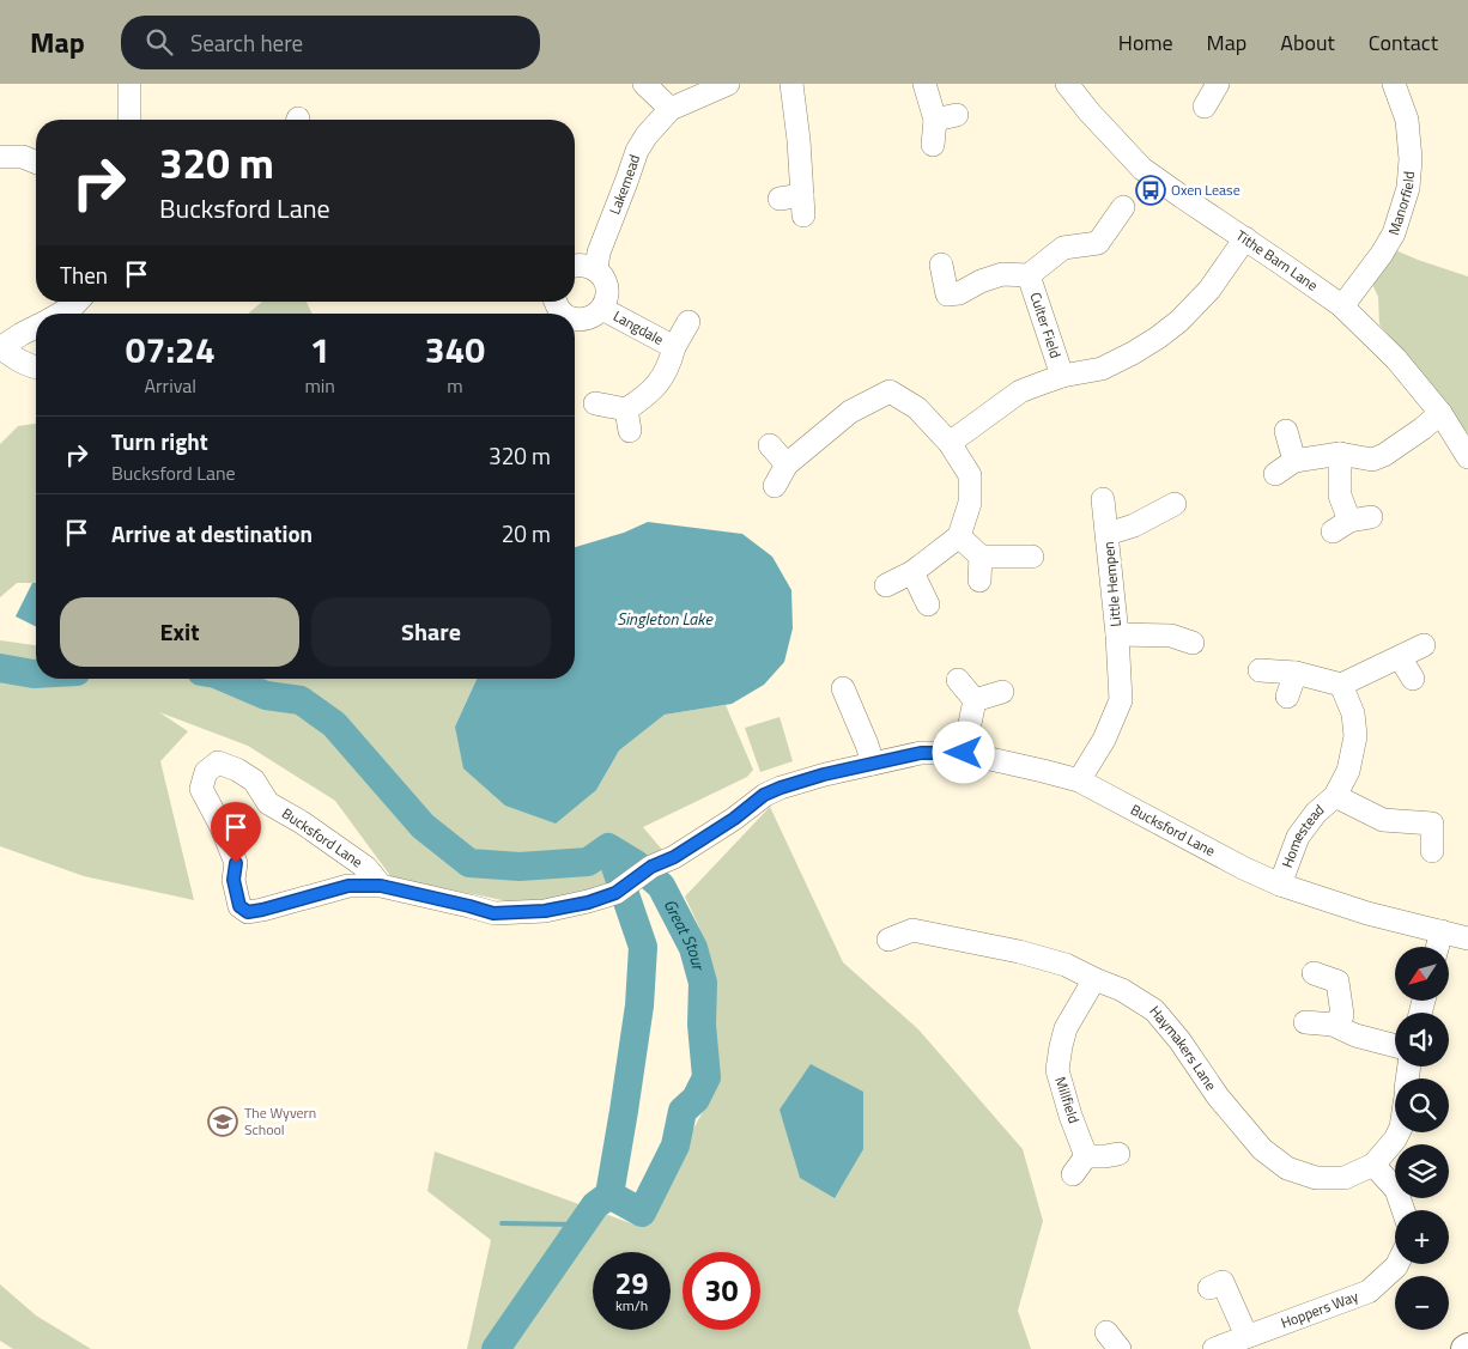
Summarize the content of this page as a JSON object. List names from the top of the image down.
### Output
{
  "streets": {
    "street": [
      "Lakemead",
      "Manorfield",
      "Tithe Barn Lane",
      "Culter Field",
      "Langdale",
      "Little Hempen",
      "Bucksford Lane",
      "Homestead",
      "Haymakers Lane",
      "Millfield",
      "Hoppers Way"
    ]
  },
  "crossings": [
    ["Lakemead", "Langdale"],
    ["Manorfield", "Tithe Barn Lane"],
    ["Little Hempen", "Bucksford Lane"],
    ["Bucksford Lane", "Homestead"],
    ["Haymakers Lane", "Millfield"]
  ],
  "water": ["Singleton Lake", "Great Stour"],
  "places": {
    "bus stop": ["Oxen Lease"],
    "school or university": ["The Wyvern School"]
  },
  "north": "bottom left",
  "page": {
    "header": "Map",
    "search": "Search here",
    "nav": [
      "Home",
      "Map",
      "About",
      "Contact"
    ],
    "turn": ["320 m", "Bucksford Lane"],
    "then": "Then",
    "eta": [
      "07:24",
      "Arrival",
      "1",
      "min",
      "340",
      "m"
    ],
    "list": [
      {
        "name": "Turn right",
        "note": "Bucksford Lane",
        "value": "320 m"
      },
      {
        "name": "Arrive at destination",
        "value": "20 m"
      }
    ],
    "buttons": ["Exit", "Share"],
    "map_buttons": ["+", "−"],
    "speed": "29 km/h",
    "limit": "30"
  }
}
